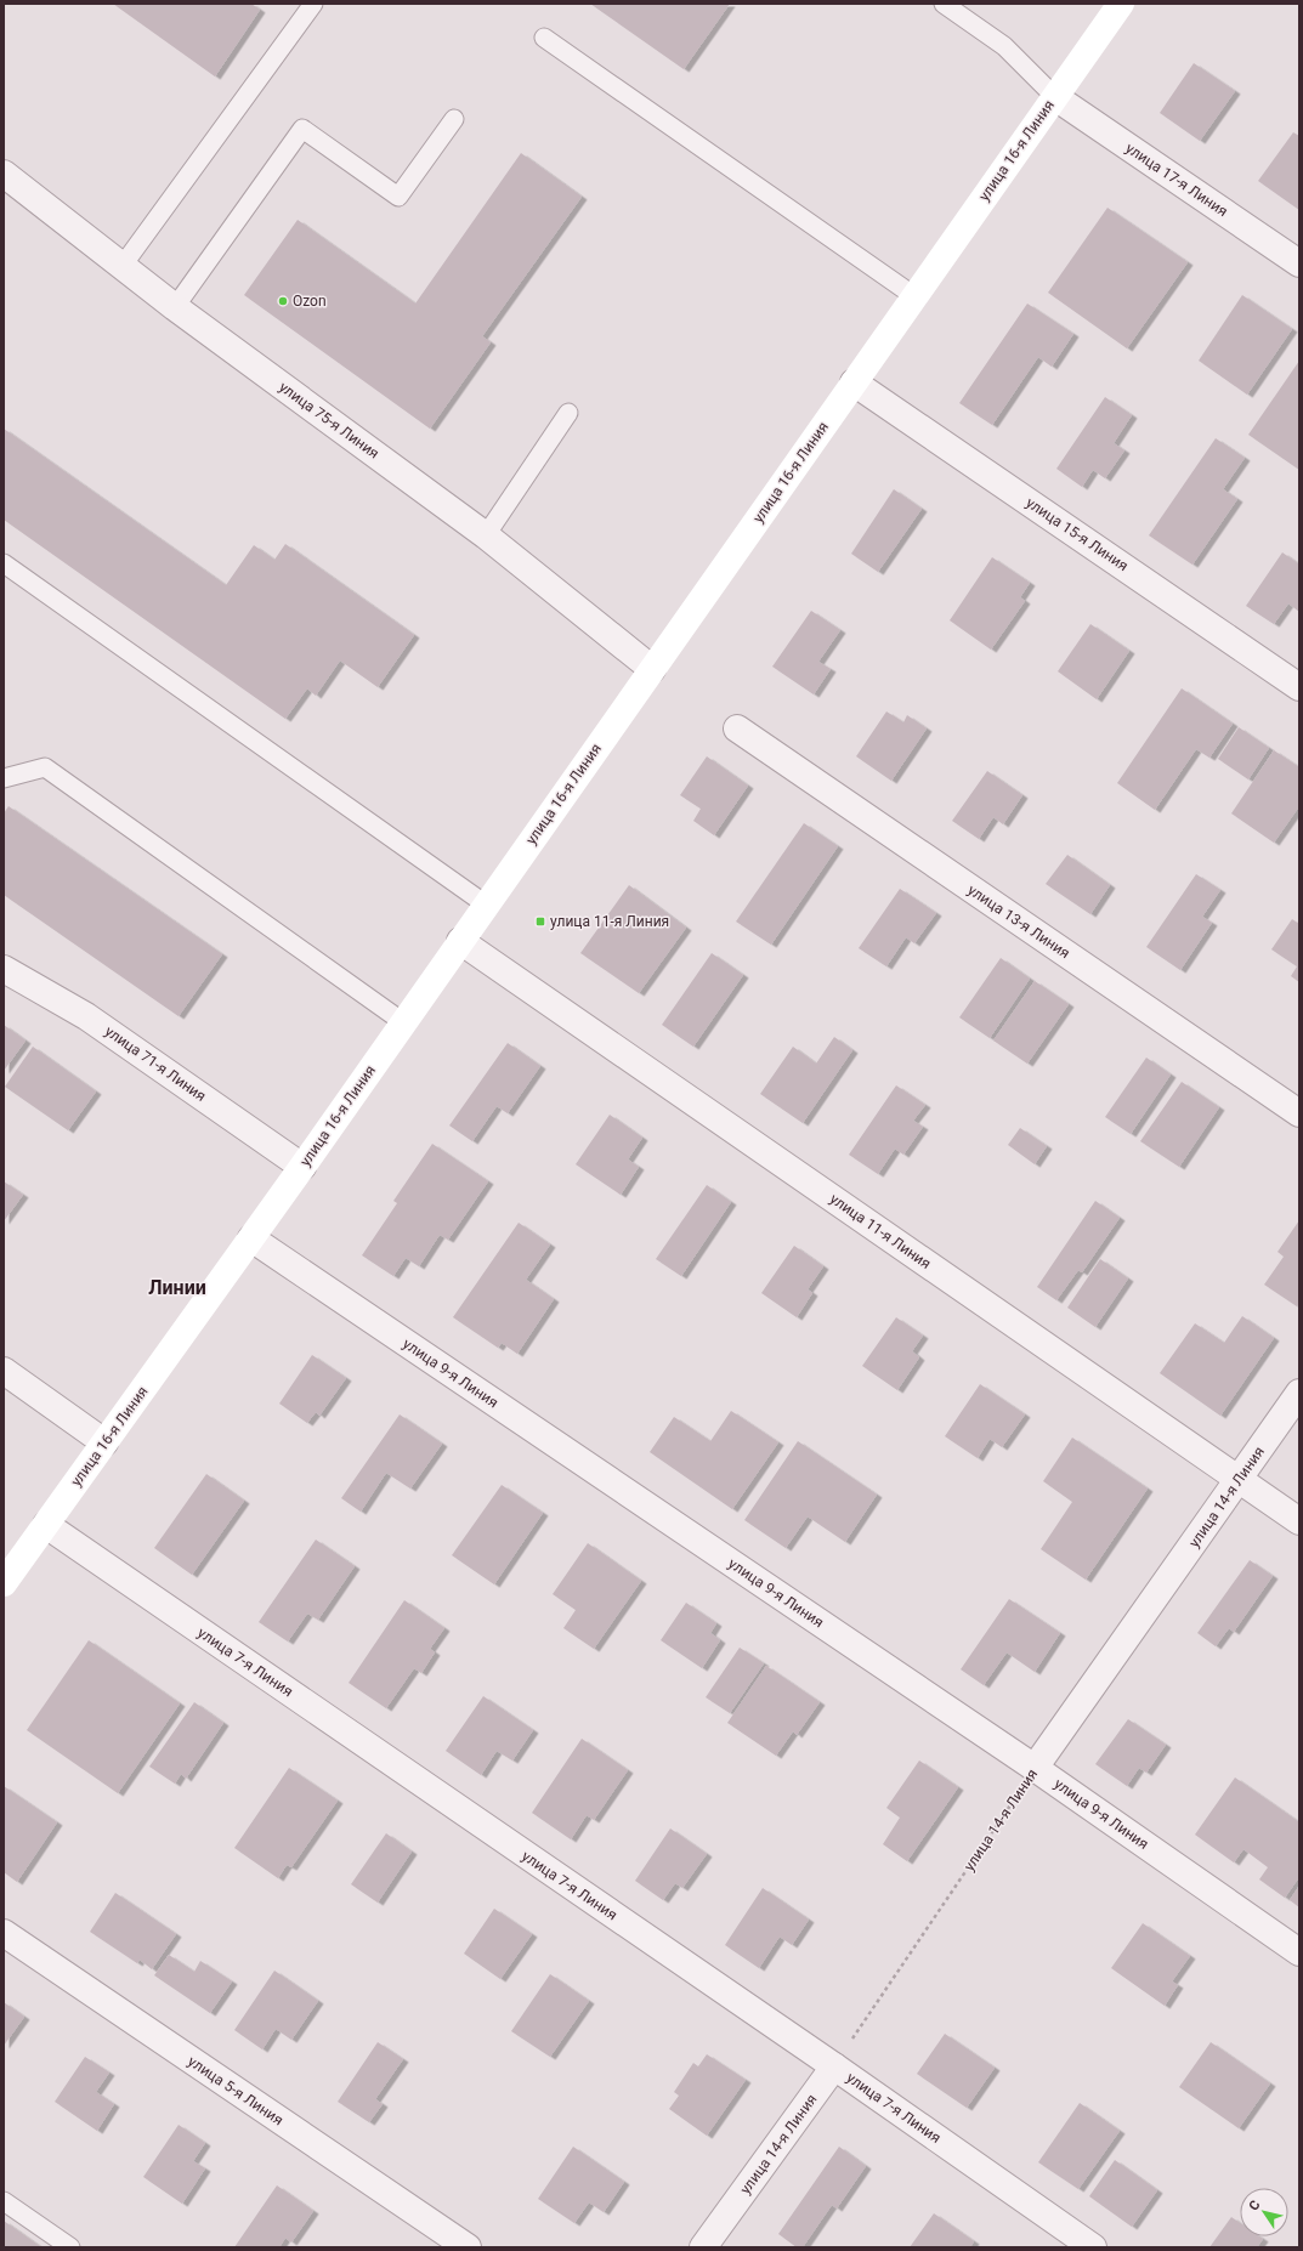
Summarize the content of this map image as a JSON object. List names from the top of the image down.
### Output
{
  "streets": {
    "main road": ["улица 16-я Линия"],
    "street": [
      "улица 17-я Линия",
      "улица 75-я Линия",
      "улица 15-я Линия",
      "улица 13-я Линия",
      "улица 71-я Линия",
      "улица 11-я Линия",
      "улица 9-я Линия",
      "улица 14-я Линия",
      "улица 7-я Линия",
      "улица 5-я Линия"
    ]
  },
  "crossings": [
    ["улица 16-я Линия", "улица 17-я Линия"],
    ["улица 16-я Линия", "улица 75-я Линия"],
    ["улица 16-я Линия", "улица 15-я Линия"],
    ["улица 16-я Линия", "улица 71-я Линия"],
    ["улица 16-я Линия", "улица 11-я Линия"],
    ["улица 16-я Линия", "улица 9-я Линия"],
    ["улица 16-я Линия", "улица 7-я Линия"],
    ["улица 11-я Линия", "улица 14-я Линия"],
    ["улица 9-я Линия", "улица 14-я Линия"],
    ["улица 14-я Линия", "улица 7-я Линия"]
  ],
  "districts": ["Линии"],
  "places": {
    "other": ["Ozon"],
    "transit": ["улица 11-я Линия"]
  },
  "north": "top left"
}
